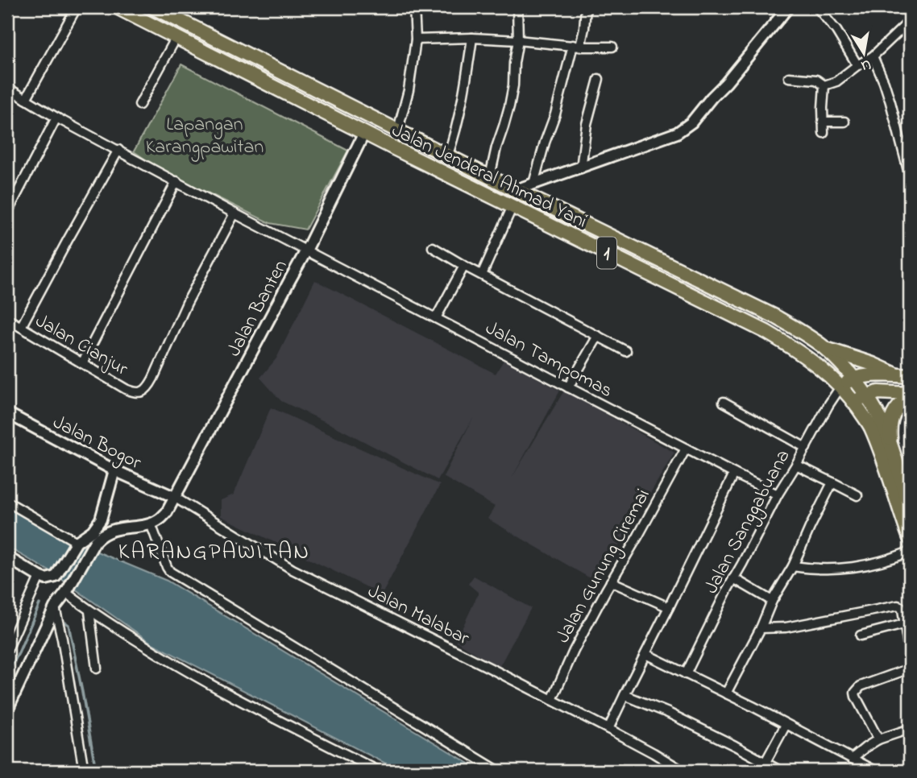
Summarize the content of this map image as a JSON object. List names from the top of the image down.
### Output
{
  "streets": {
    "main road": ["Jalan Jenderal Ahmad Yani", "1"],
    "street": [
      "Jalan Banten",
      "Jalan Cianjur",
      "Jalan Tampomas",
      "Jalan Bogor",
      "Jalan Sanggabuana",
      "Jalan Gunung Ciremai",
      "Jalan Malabar"
    ]
  },
  "crossings": [
    ["Jalan Jenderal Ahmad Yani", "Jalan Banten"],
    ["Jalan Jenderal Ahmad Yani", "Jalan Sanggabuana"],
    ["Jalan Banten", "Jalan Tampomas"],
    ["Jalan Banten", "Jalan Bogor"],
    ["Jalan Banten", "Jalan Malabar"],
    ["Jalan Cianjur", "Jalan Tampomas"],
    ["Jalan Tampomas", "Jalan Sanggabuana"],
    ["Jalan Tampomas", "Jalan Gunung Ciremai"],
    ["Jalan Bogor", "Jalan Malabar"],
    ["Jalan Gunung Ciremai", "Jalan Malabar"]
  ],
  "districts": ["KARANGPAWITAN"],
  "parks": ["Lapangan Karangpawitan"],
  "north": "bottom"
}
